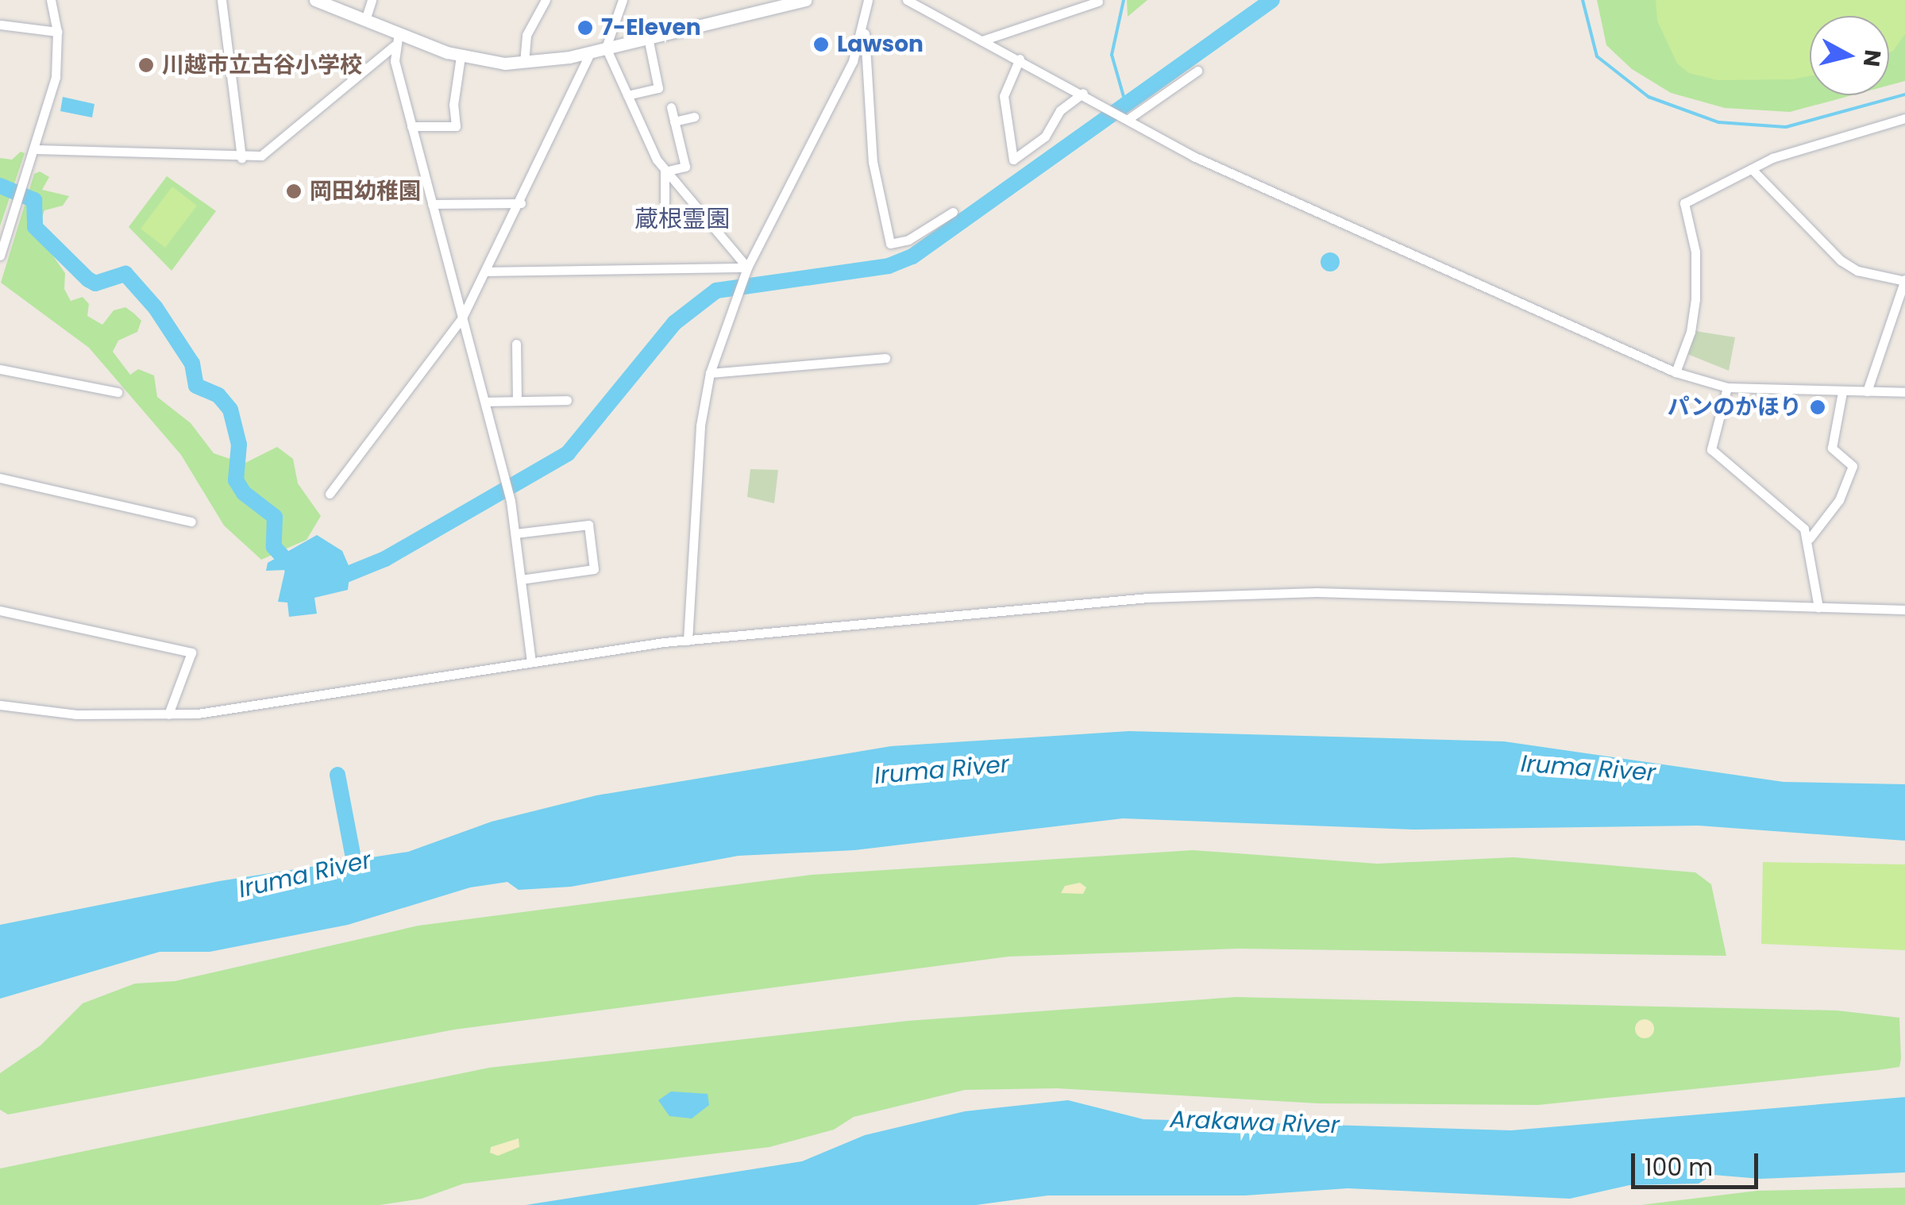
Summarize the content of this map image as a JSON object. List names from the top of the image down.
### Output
{
  "districts": ["蔵根霊園"],
  "water": ["Iruma River", "Arakawa River"],
  "places": [
    "7-Eleven",
    "Lawson",
    "川越市立古谷小学校",
    "岡田幼稚園",
    "パンのかほり"
  ],
  "scale_bar": "100 m",
  "north": "right"
}
